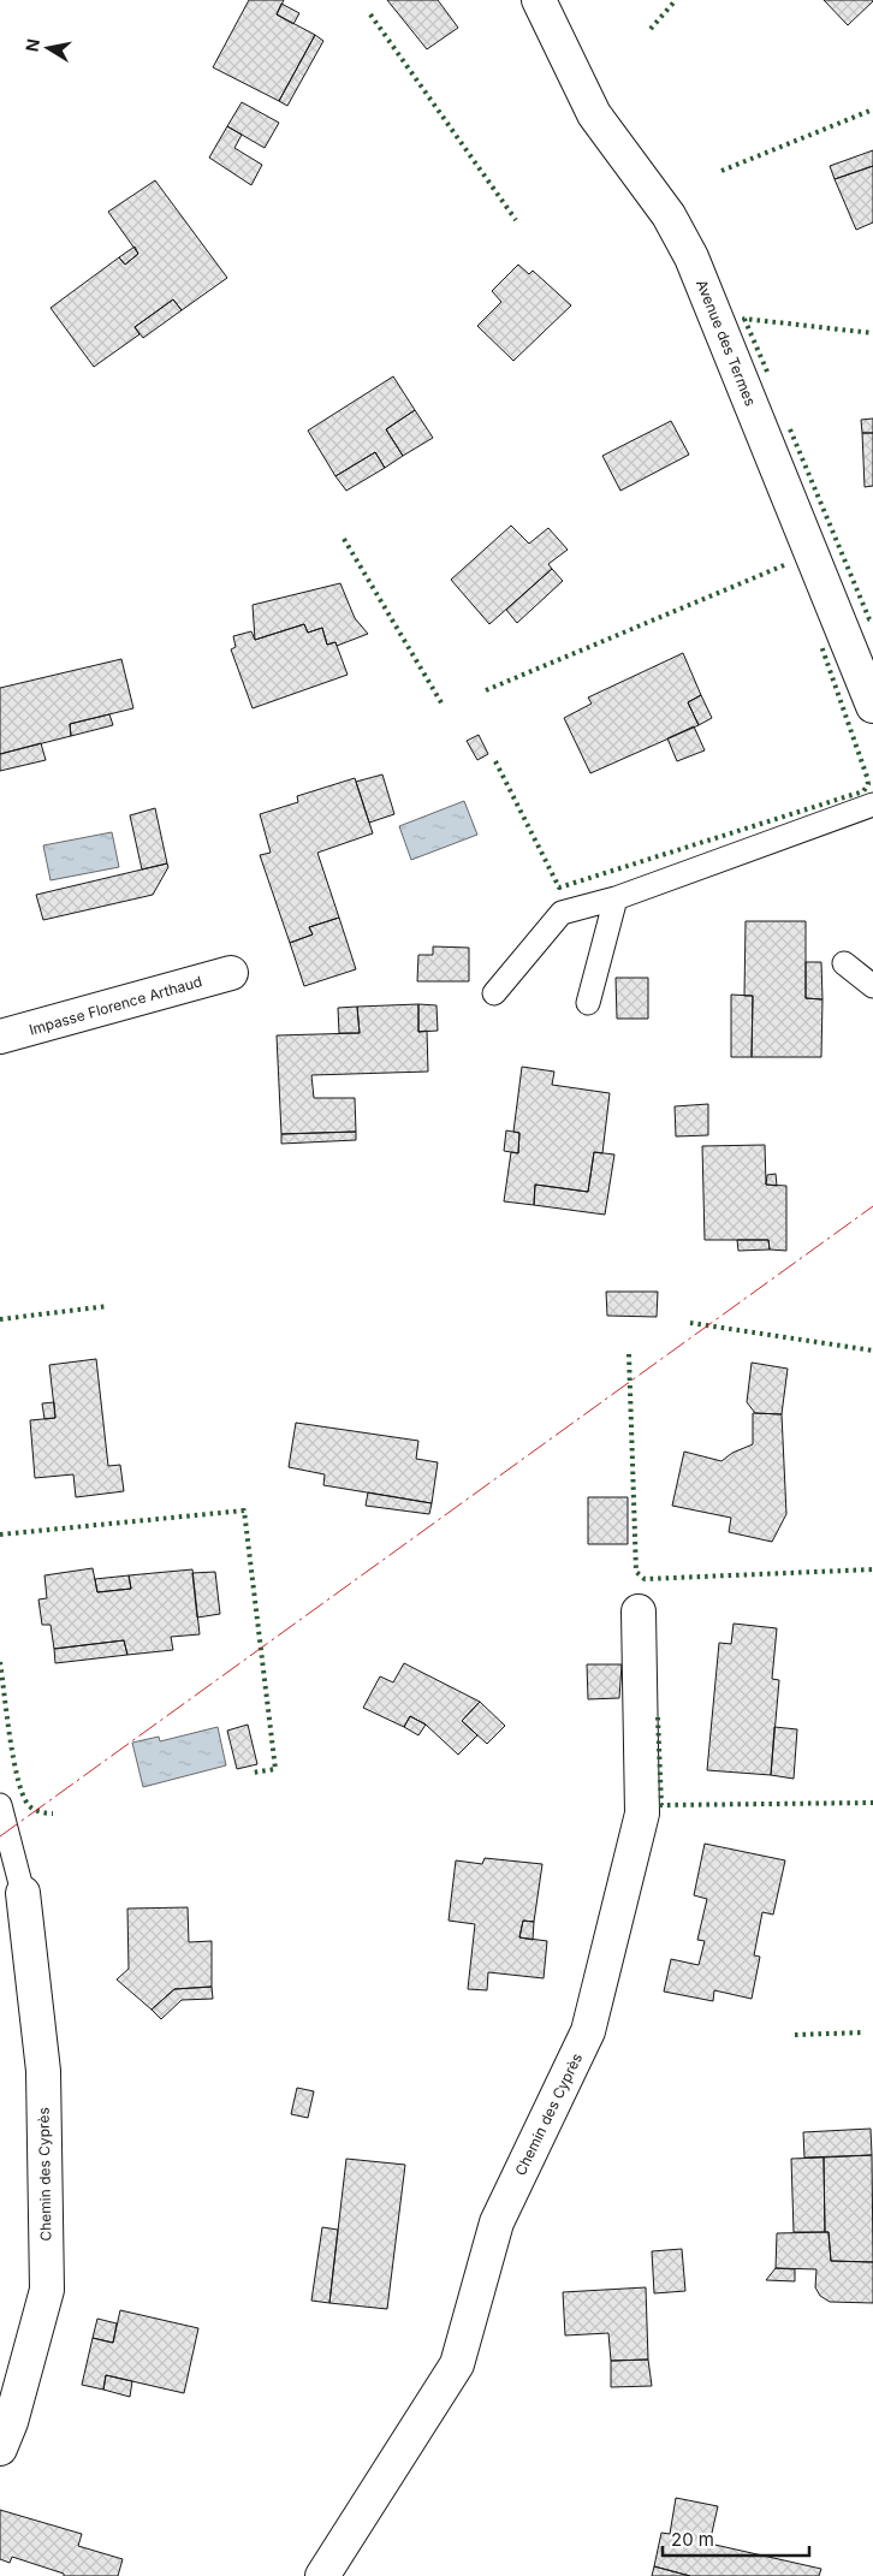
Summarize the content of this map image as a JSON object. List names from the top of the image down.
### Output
{
  "streets": {
    "street": ["Avenue des Termes", "Impasse Florence Arthaud", "Chemin des Cyprès"]
  },
  "scale_bar": "20 m",
  "north": "left"
}
